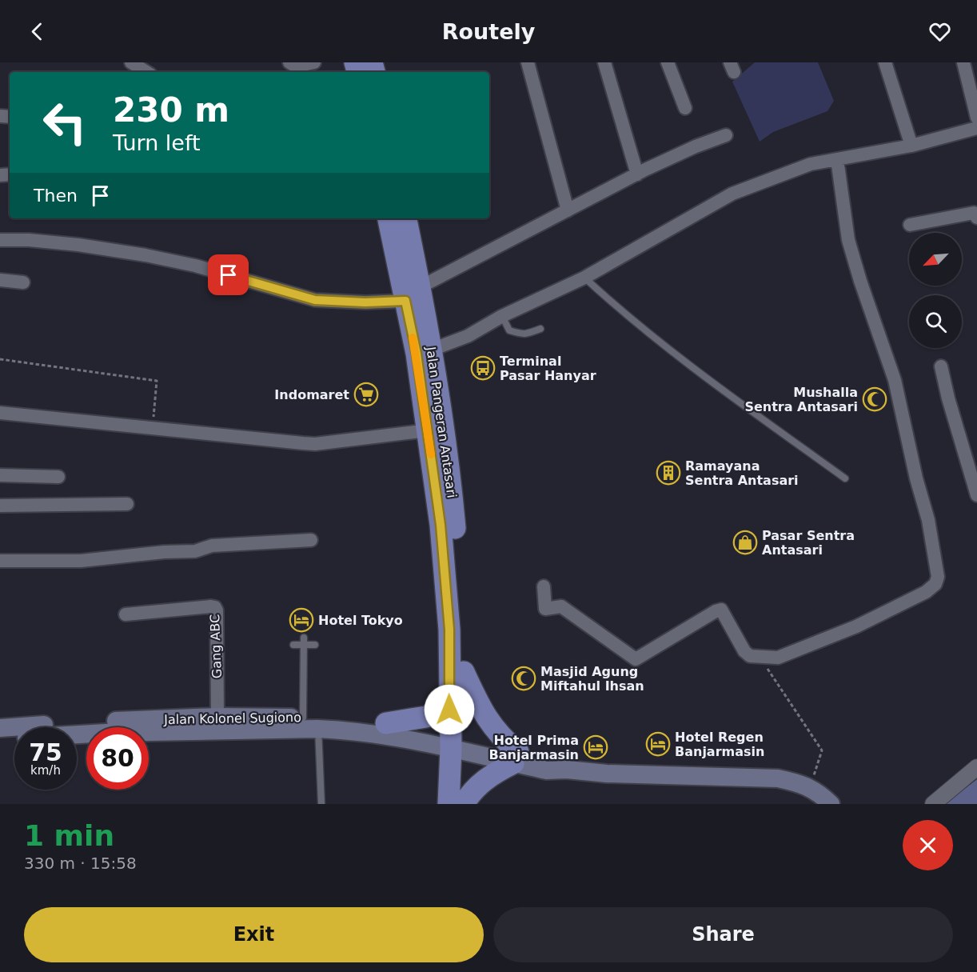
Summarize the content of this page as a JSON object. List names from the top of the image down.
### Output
{
  "streets": {
    "highway": ["Jalan Pangeran Antasari"],
    "main road": ["Jalan Kolonel Sugiono"],
    "street": ["Gang ABC"]
  },
  "crossings": [
    ["Jalan Pangeran Antasari", "Jalan Kolonel Sugiono"],
    ["Gang ABC", "Jalan Kolonel Sugiono"]
  ],
  "places": {
    "bus stop": ["Terminal Pasar Hanyar"],
    "supermarket": ["Indomaret"],
    "mosque": ["Mushalla Sentra Antasari", "Masjid Agung Miftahul Ihsan"],
    "building": ["Ramayana Sentra Antasari"],
    "shop": ["Pasar Sentra Antasari"],
    "hotel": ["Hotel Tokyo", "Hotel Regen Banjarmasin", "Hotel Prima Banjarmasin"]
  },
  "north": "bottom left",
  "page": {
    "header": "Routely",
    "turn": ["230 m", "Turn left"],
    "then": "Then",
    "speed": "75 km/h",
    "limit": "80",
    "heading": ["1 min", "330 m · 15:58"],
    "buttons": ["Exit", "Share"]
  }
}
